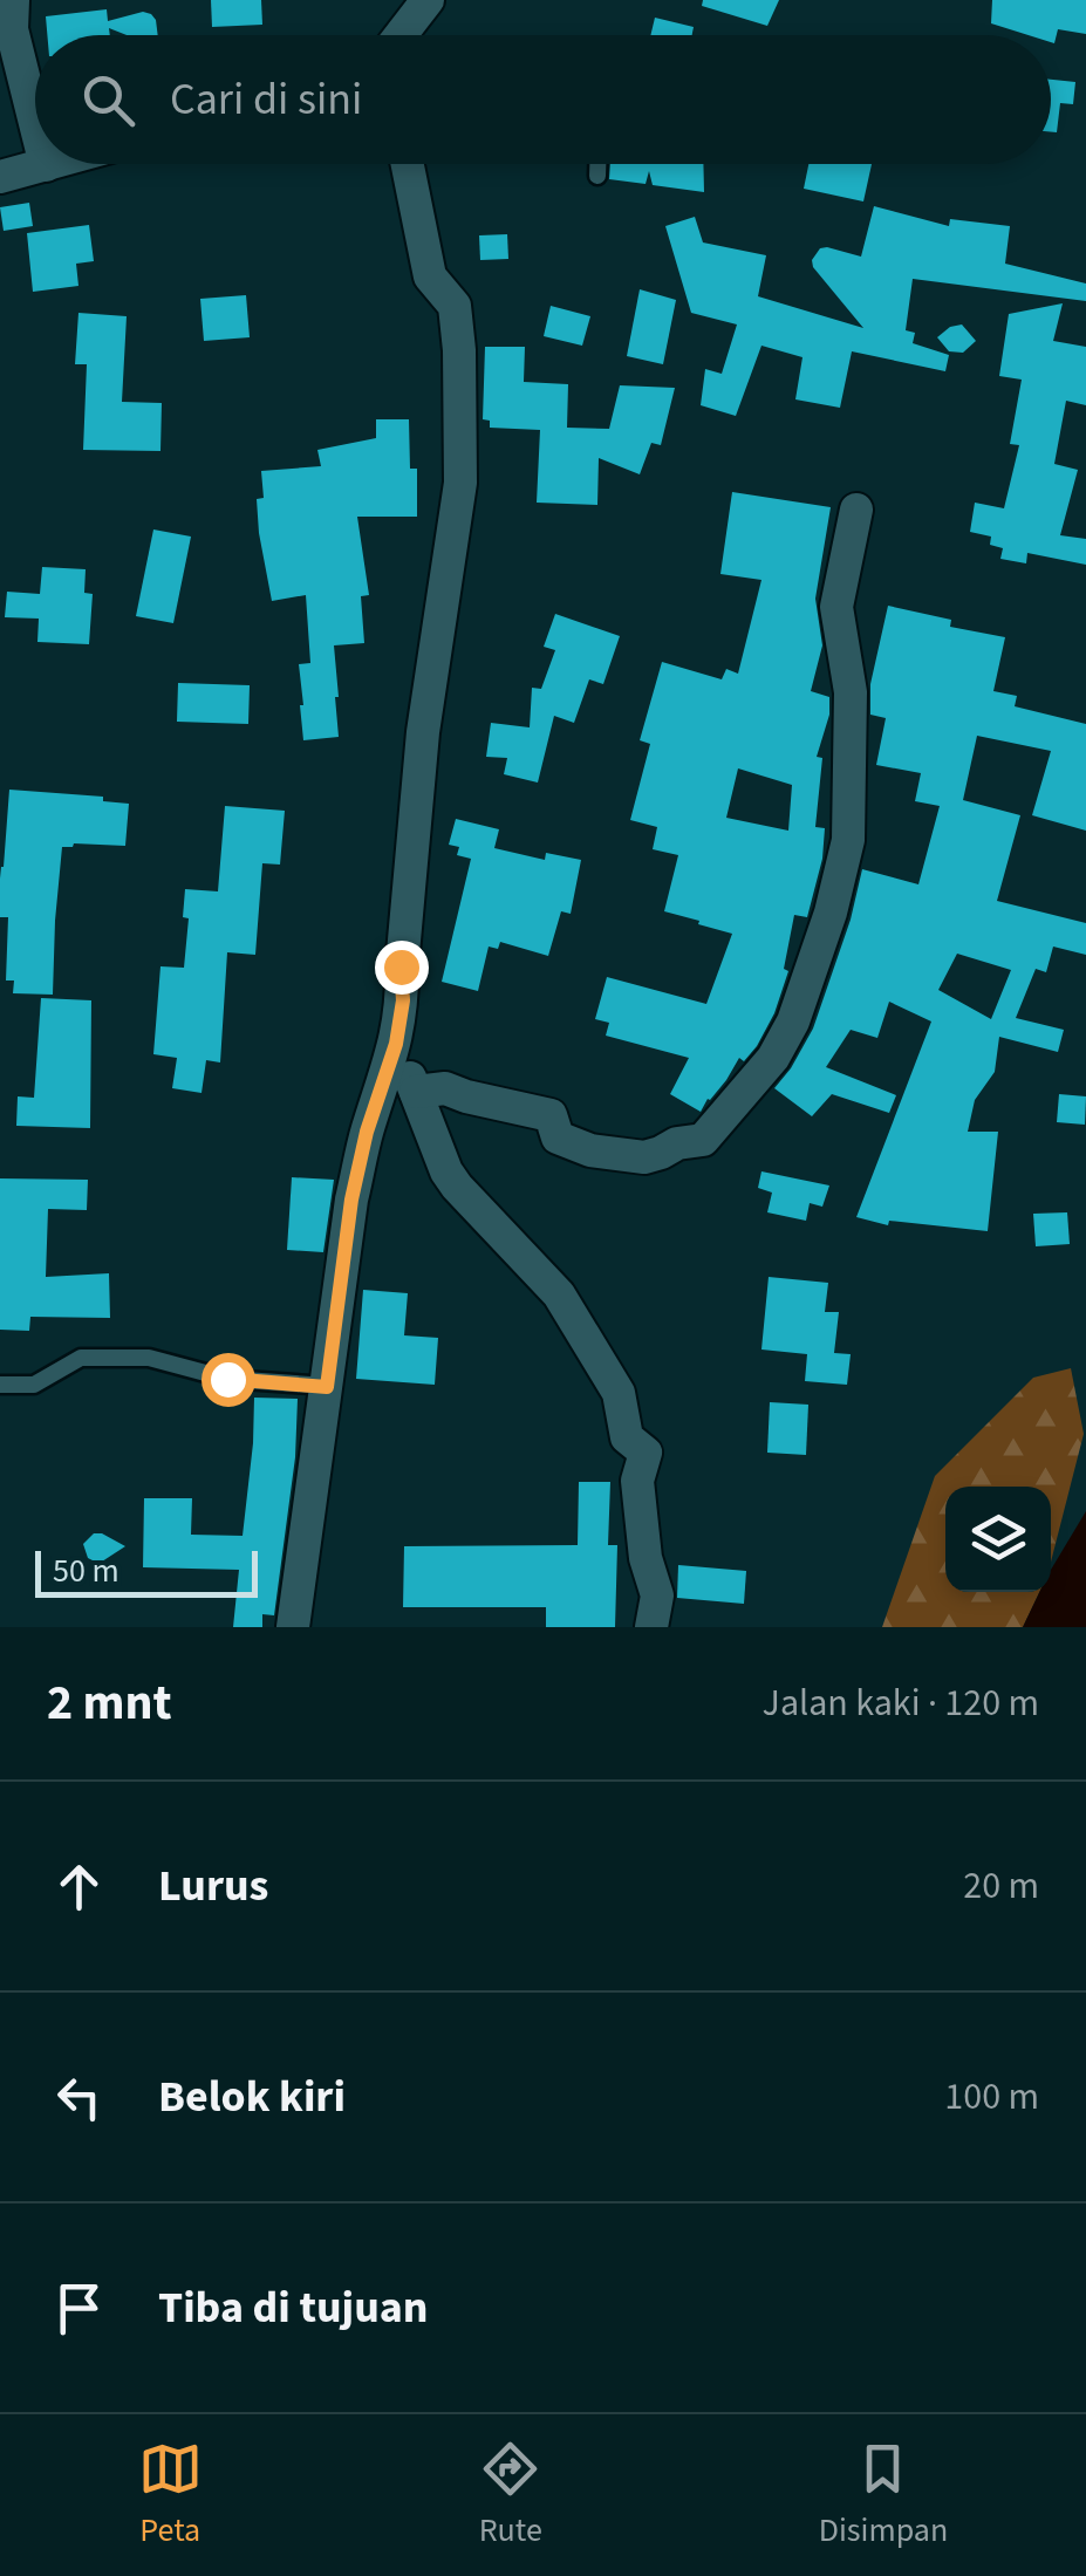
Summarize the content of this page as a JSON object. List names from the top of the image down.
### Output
{
  "scale_bar": "50 m",
  "page": {
    "search": "Cari di sini",
    "scale": "50 m",
    "heading": ["2 mnt", "Jalan kaki · 120 m"],
    "list": [
      ["Lurus", "20 m"],
      ["Belok kiri", "100 m"],
      "Tiba di tujuan"
    ],
    "nav": ["Peta", "Rute", "Disimpan"]
  }
}
